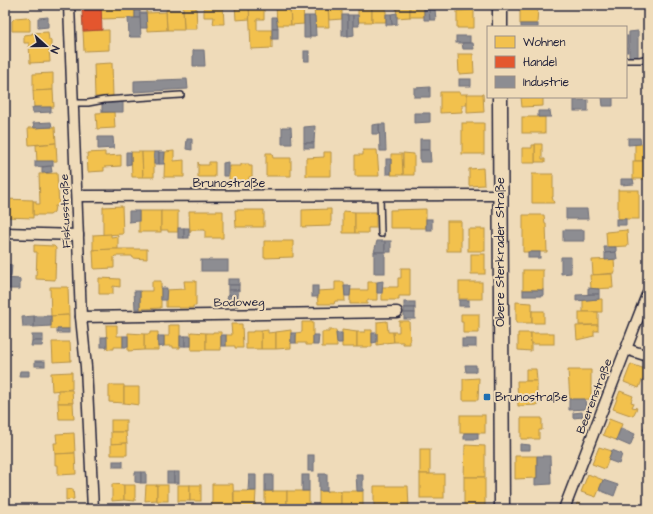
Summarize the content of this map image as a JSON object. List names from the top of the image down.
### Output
{
  "streets": {
    "street": [
      "Brunostraße",
      "Fiskusstraße",
      "Obere Sterkrader Straße",
      "Bodoweg",
      "Beerenstraße"
    ]
  },
  "crossings": [
    ["Brunostraße", "Fiskusstraße"],
    ["Brunostraße", "Obere Sterkrader Straße"],
    ["Fiskusstraße", "Bodoweg"]
  ],
  "places": {
    "transit": ["Brunostraße"]
  },
  "legend": ["Wohnen", "Handel", "Industrie"],
  "north": "right"
}
